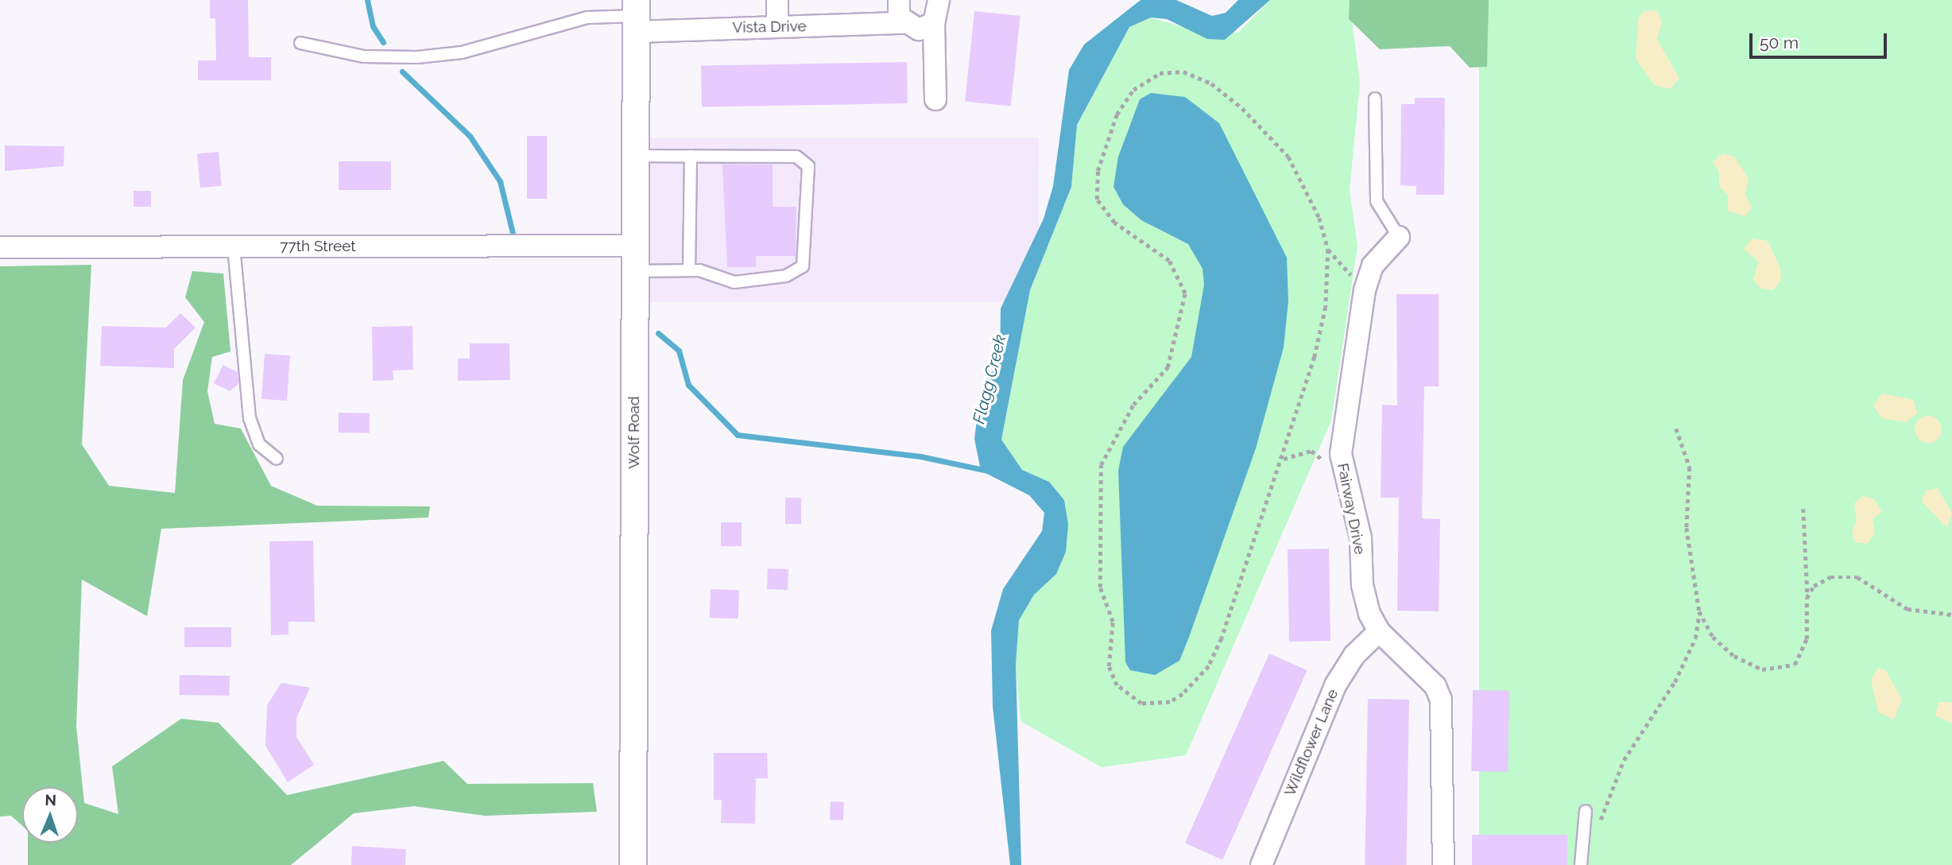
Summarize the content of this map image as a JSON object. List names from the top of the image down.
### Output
{
  "streets": {
    "street": [
      "Vista Drive",
      "77th Street",
      "Wolf Road",
      "Fairway Drive",
      "Wildflower Lane"
    ]
  },
  "crossings": [
    ["Vista Drive", "Wolf Road"],
    ["77th Street", "Wolf Road"],
    ["Fairway Drive", "Wildflower Lane"]
  ],
  "water": ["Flagg Creek"],
  "scale_bar": "50 m",
  "north": "top"
}
